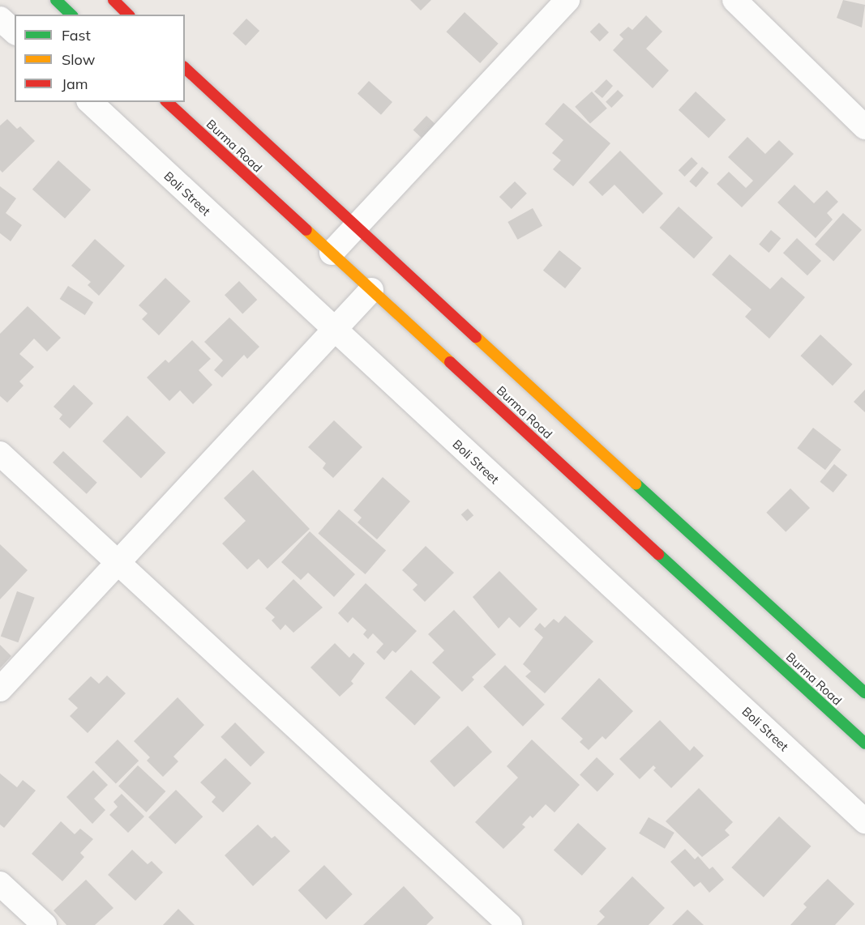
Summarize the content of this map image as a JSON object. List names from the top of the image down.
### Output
{
  "streets": {
    "main road": ["Burma Road"],
    "street": ["Boli Street"]
  },
  "legend": ["Fast", "Slow", "Jam"]
}
